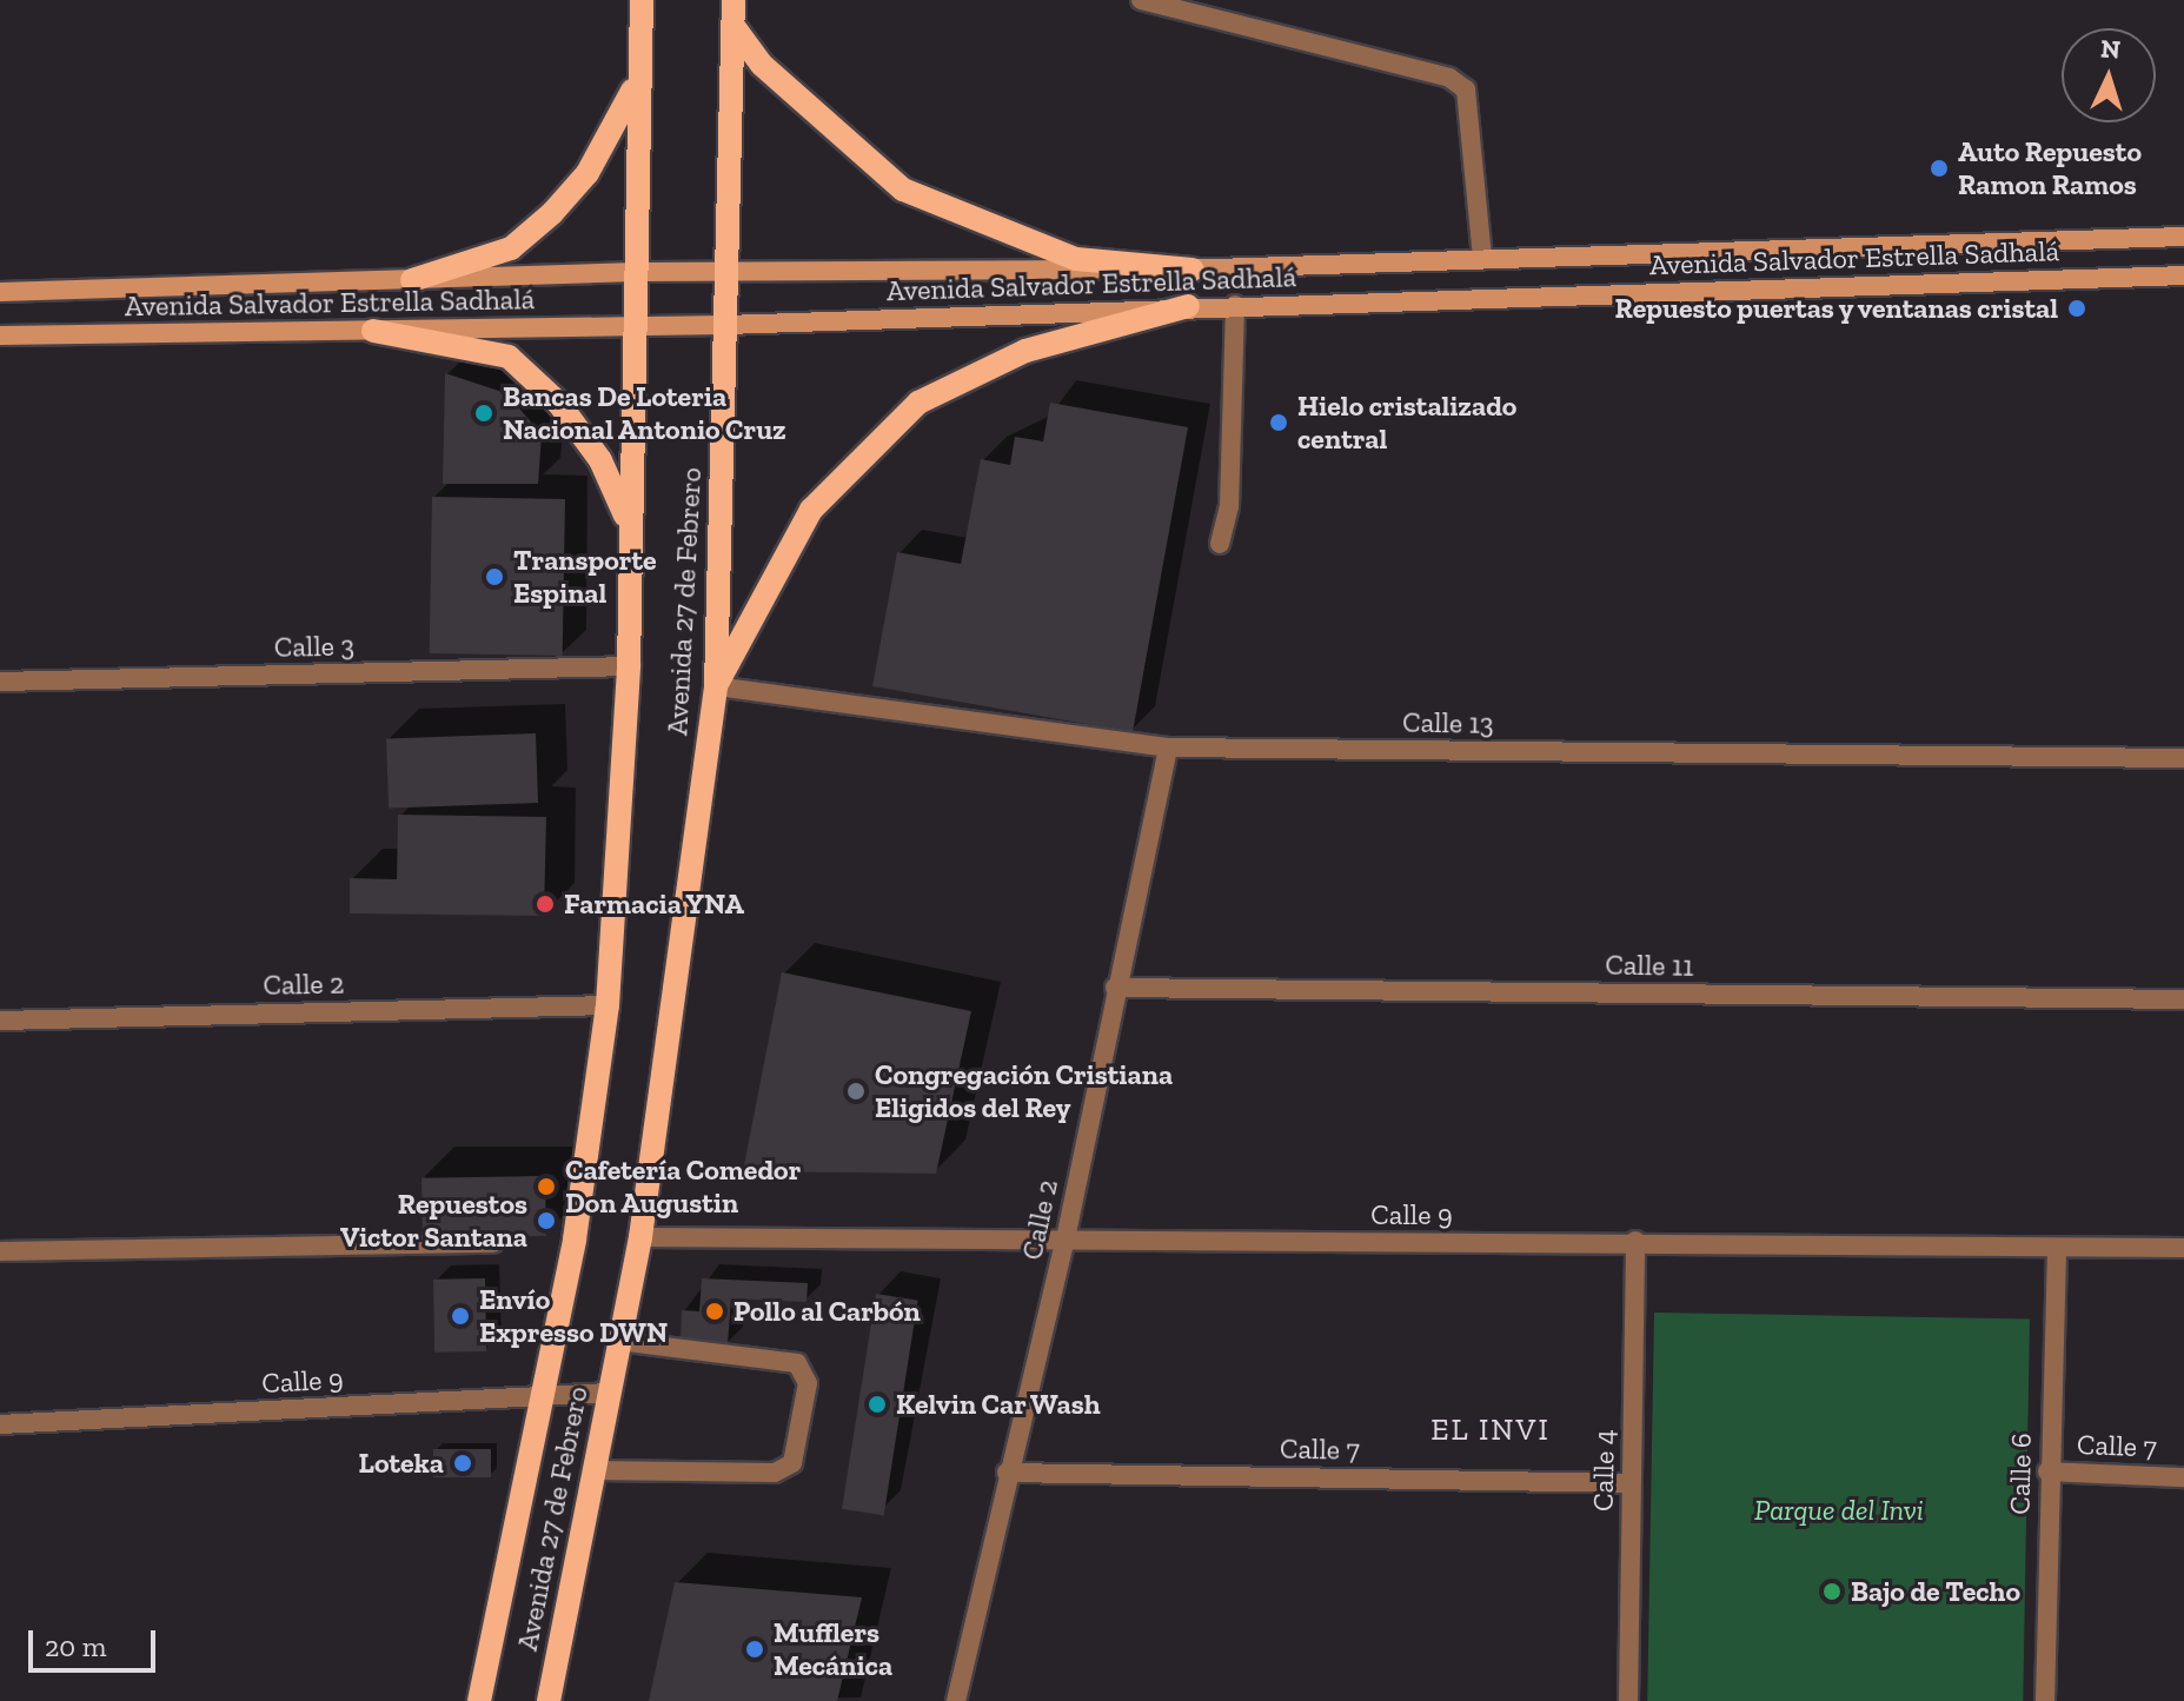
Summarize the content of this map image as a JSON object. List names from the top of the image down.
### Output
{
  "streets": {
    "main road": ["Avenida Salvador Estrella Sadhalá", "Avenida 27 de Febrero"],
    "street": [
      "Calle 3",
      "Calle 13",
      "Calle 11",
      "Calle 2",
      "Calle 9",
      "Calle 7",
      "Calle 4",
      "Calle 6"
    ]
  },
  "crossings": [
    ["Avenida Salvador Estrella Sadhalá", "Avenida 27 de Febrero"],
    ["Avenida 27 de Febrero", "Calle 3"],
    ["Avenida 27 de Febrero", "Calle 13"],
    ["Avenida 27 de Febrero", "Calle 2"],
    ["Avenida 27 de Febrero", "Calle 9"],
    ["Calle 13", "Calle 2"],
    ["Calle 11", "Calle 2"],
    ["Calle 2", "Calle 9"],
    ["Calle 2", "Calle 7"],
    ["Calle 9", "Calle 4"],
    ["Calle 9", "Calle 6"],
    ["Calle 7", "Calle 4"],
    ["Calle 7", "Calle 6"]
  ],
  "districts": ["EL INVI"],
  "parks": ["Parque del Invi"],
  "places": [
    "Auto Repuesto Ramon Ramos",
    "Repuesto puertas y ventanas cristal",
    "Bancas De Loteria Nacional Antonio Cruz",
    "Hielo cristalizado central",
    "Transporte Espinal",
    "Farmacia YNA",
    "Congregación Cristiana Eligidos del Rey",
    "Cafetería Comedor Don Augustin",
    "Repuestos Victor Santana",
    "Pollo al Carbón",
    "Envío Expresso DWN",
    "Kelvin Car Wash",
    "Loteka",
    "Bajo de Techo",
    "Mufflers Mecánica"
  ],
  "scale_bar": "20 m",
  "north": "top"
}
